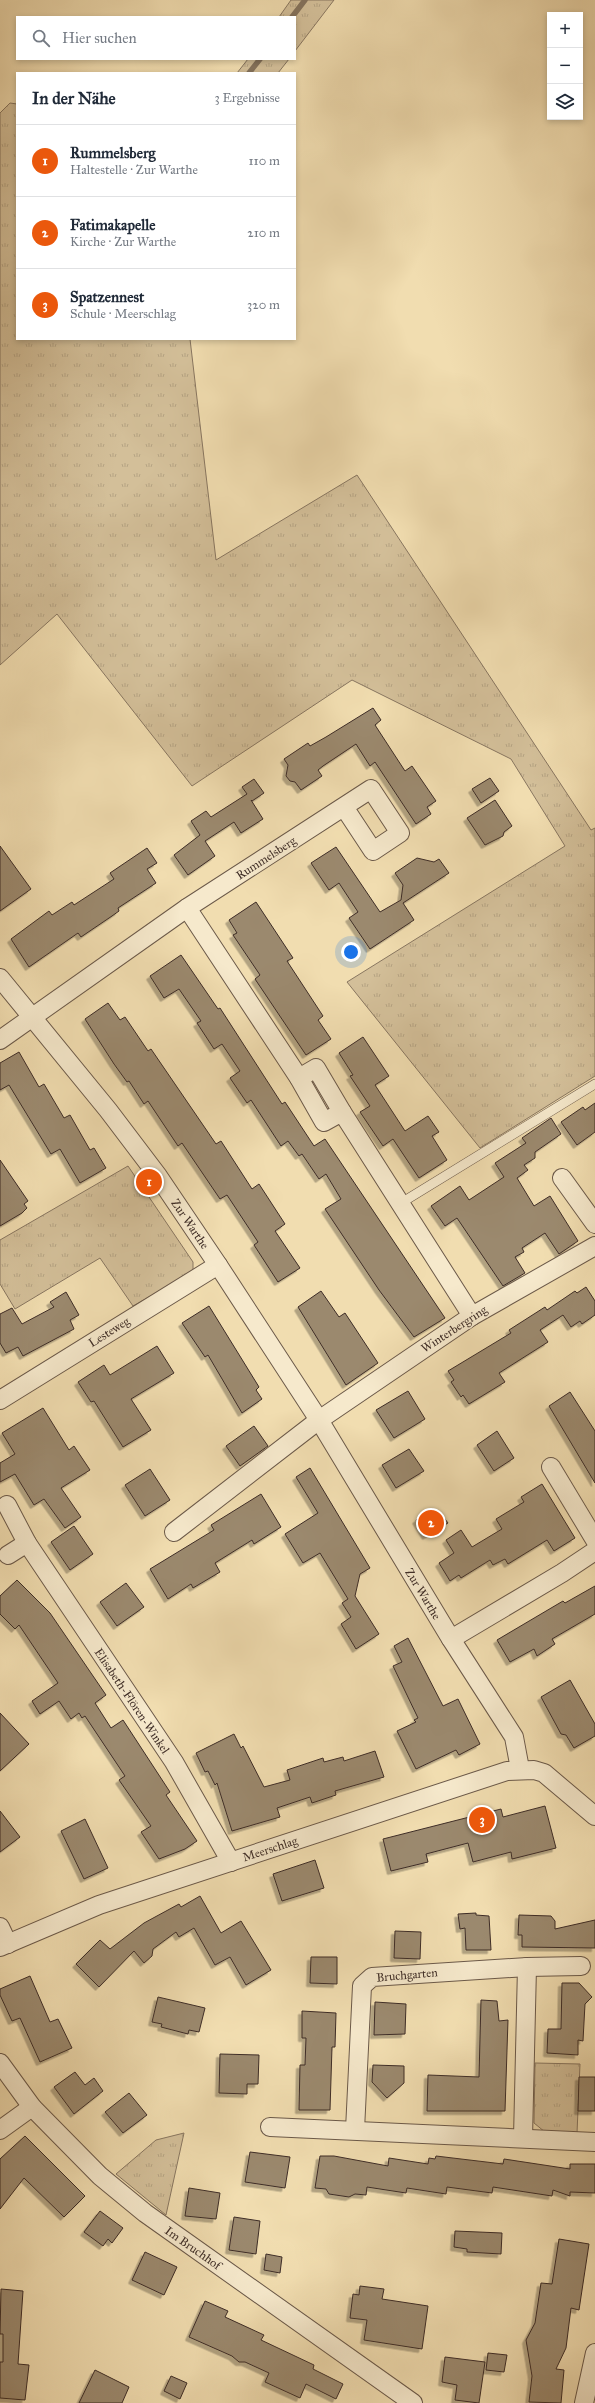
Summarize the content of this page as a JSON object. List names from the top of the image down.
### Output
{
  "streets": {
    "street": [
      "Rummelsberg",
      "Zur Warthe",
      "Winterbergring",
      "Lesteweg",
      "Elisabeth-Flören-Winkel",
      "Meerschlag",
      "Bruchgarten",
      "Im Bruchhof"
    ]
  },
  "crossings": [
    ["Rummelsberg", "Zur Warthe"],
    ["Zur Warthe", "Winterbergring"],
    ["Zur Warthe", "Lesteweg"],
    ["Zur Warthe", "Meerschlag"],
    ["Elisabeth-Flören-Winkel", "Meerschlag"]
  ],
  "page": {
    "map_buttons": ["+", "−"],
    "search": "Hier suchen",
    "heading": ["In der Nähe", "3 Ergebnisse"],
    "list": [
      {
        "mark": "1",
        "name": "Rummelsberg",
        "note": "Haltestelle · Zur Warthe",
        "value": "110 m"
      },
      {
        "mark": "2",
        "name": "Fatimakapelle",
        "note": "Kirche · Zur Warthe",
        "value": "210 m"
      },
      {
        "mark": "3",
        "name": "Spatzennest",
        "note": "Schule · Meerschlag",
        "value": "320 m"
      }
    ],
    "pins": ["1", "2", "3"]
  }
}
